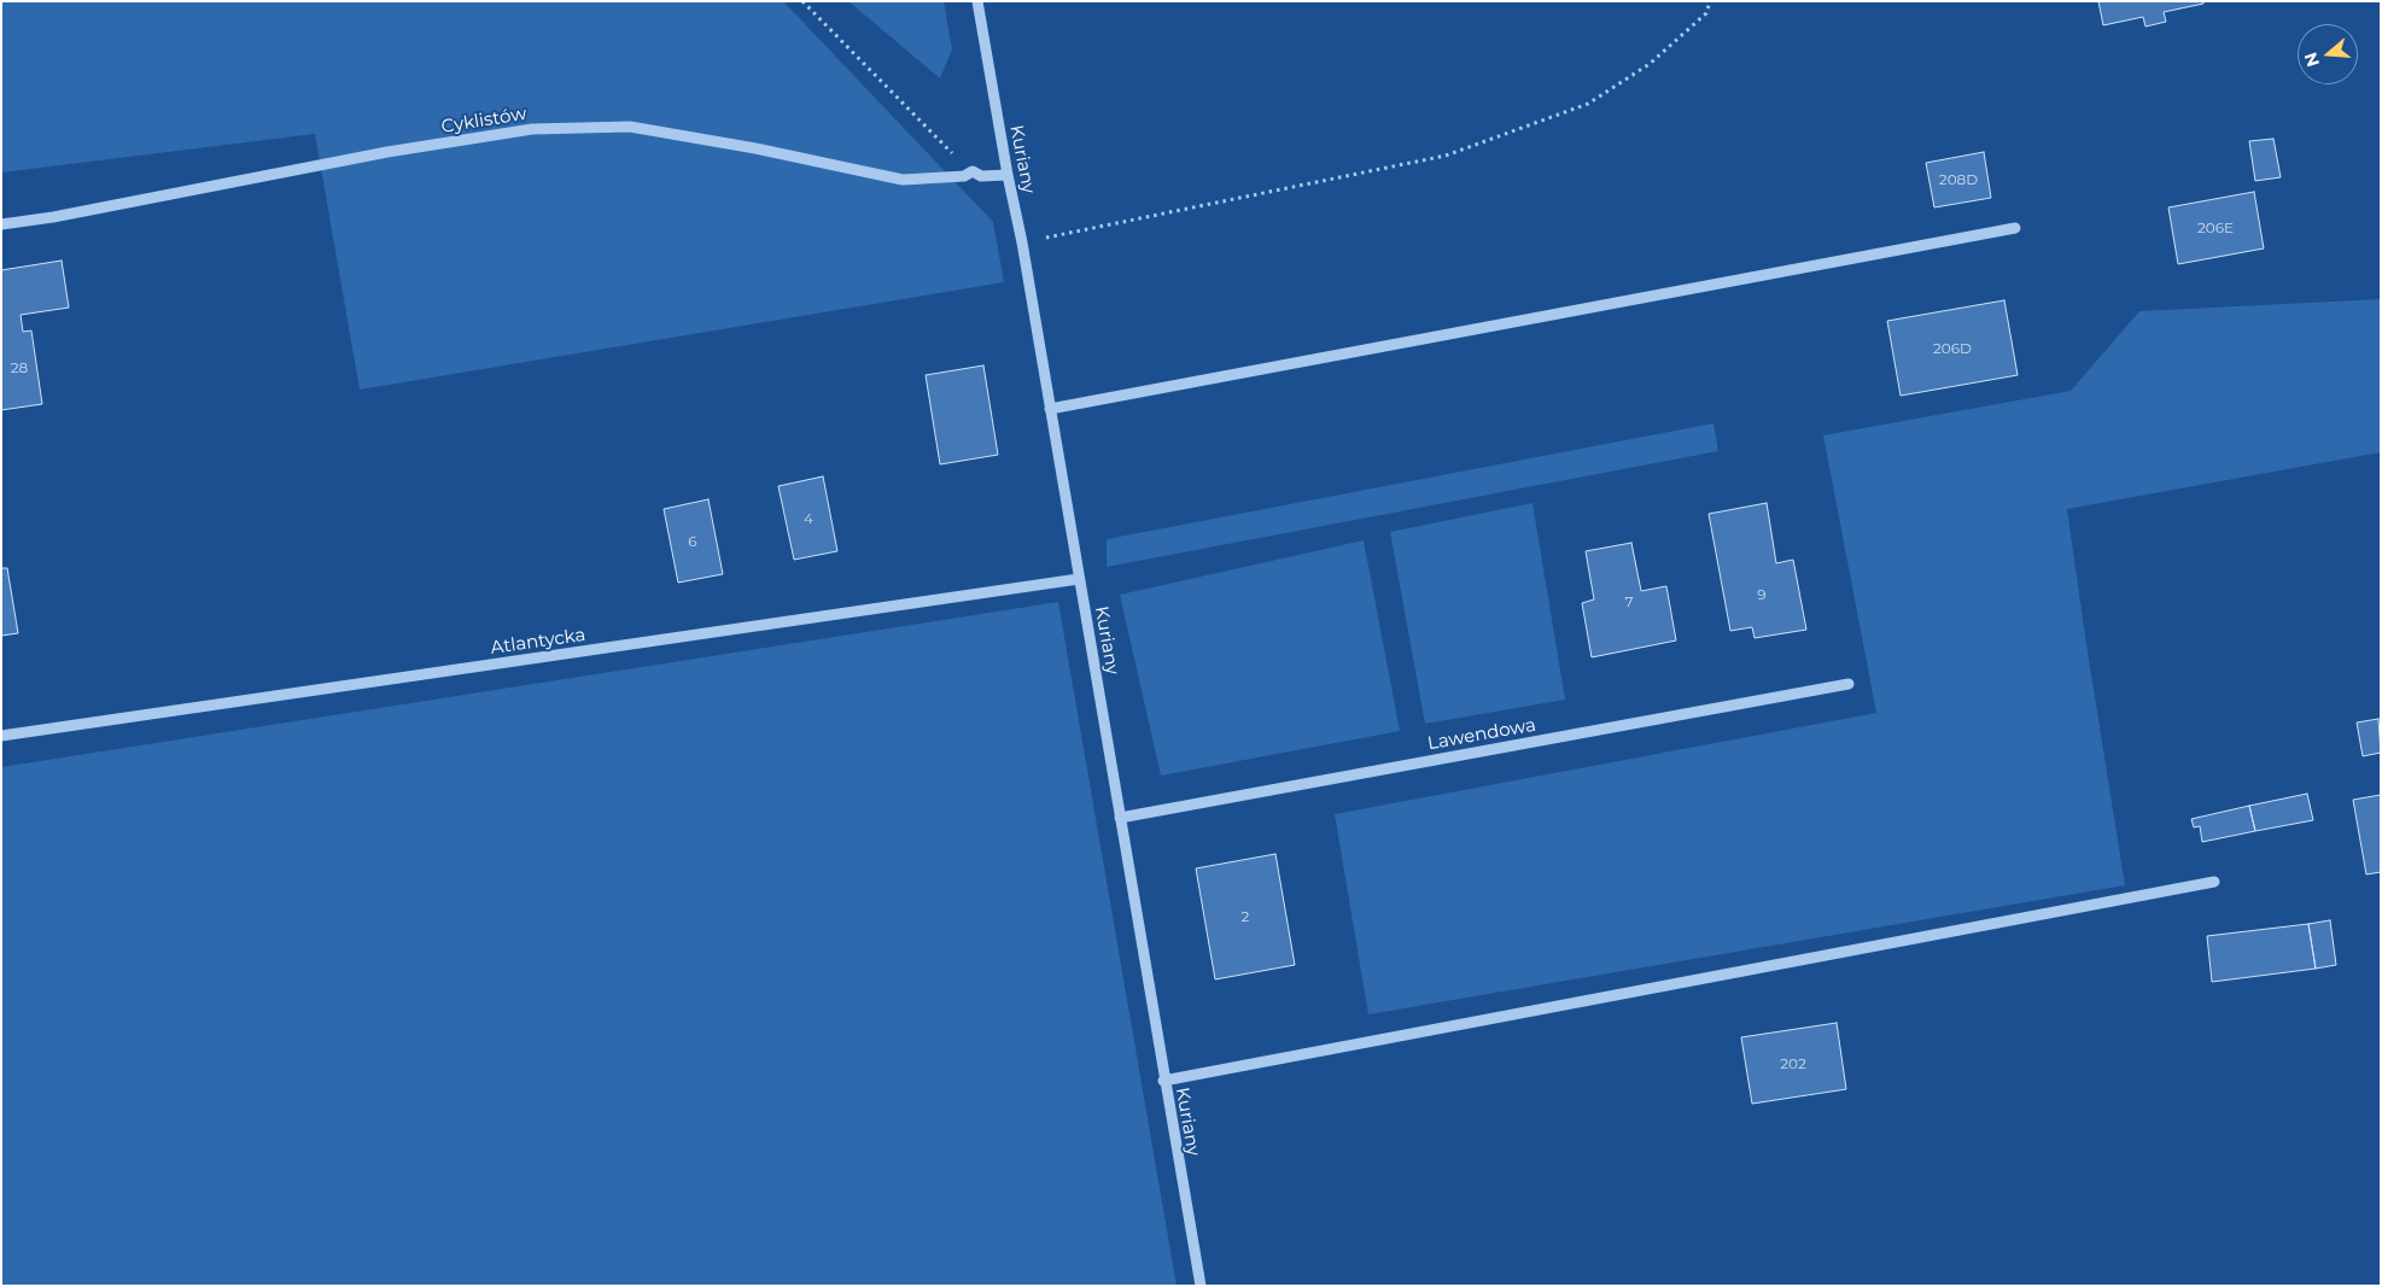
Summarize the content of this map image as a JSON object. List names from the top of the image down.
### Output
{
  "streets": {
    "street": [
      "Cyklistów",
      "Kuriany",
      "Atlantycka",
      "Lawendowa"
    ]
  },
  "crossings": [
    ["Cyklistów", "Kuriany"],
    ["Kuriany", "Atlantycka"],
    ["Kuriany", "Lawendowa"]
  ],
  "house_numbers": [
    "208D",
    "206E",
    "206D",
    "28",
    "4",
    "6",
    "9",
    "7",
    "2",
    "202"
  ],
  "north": "left"
}
